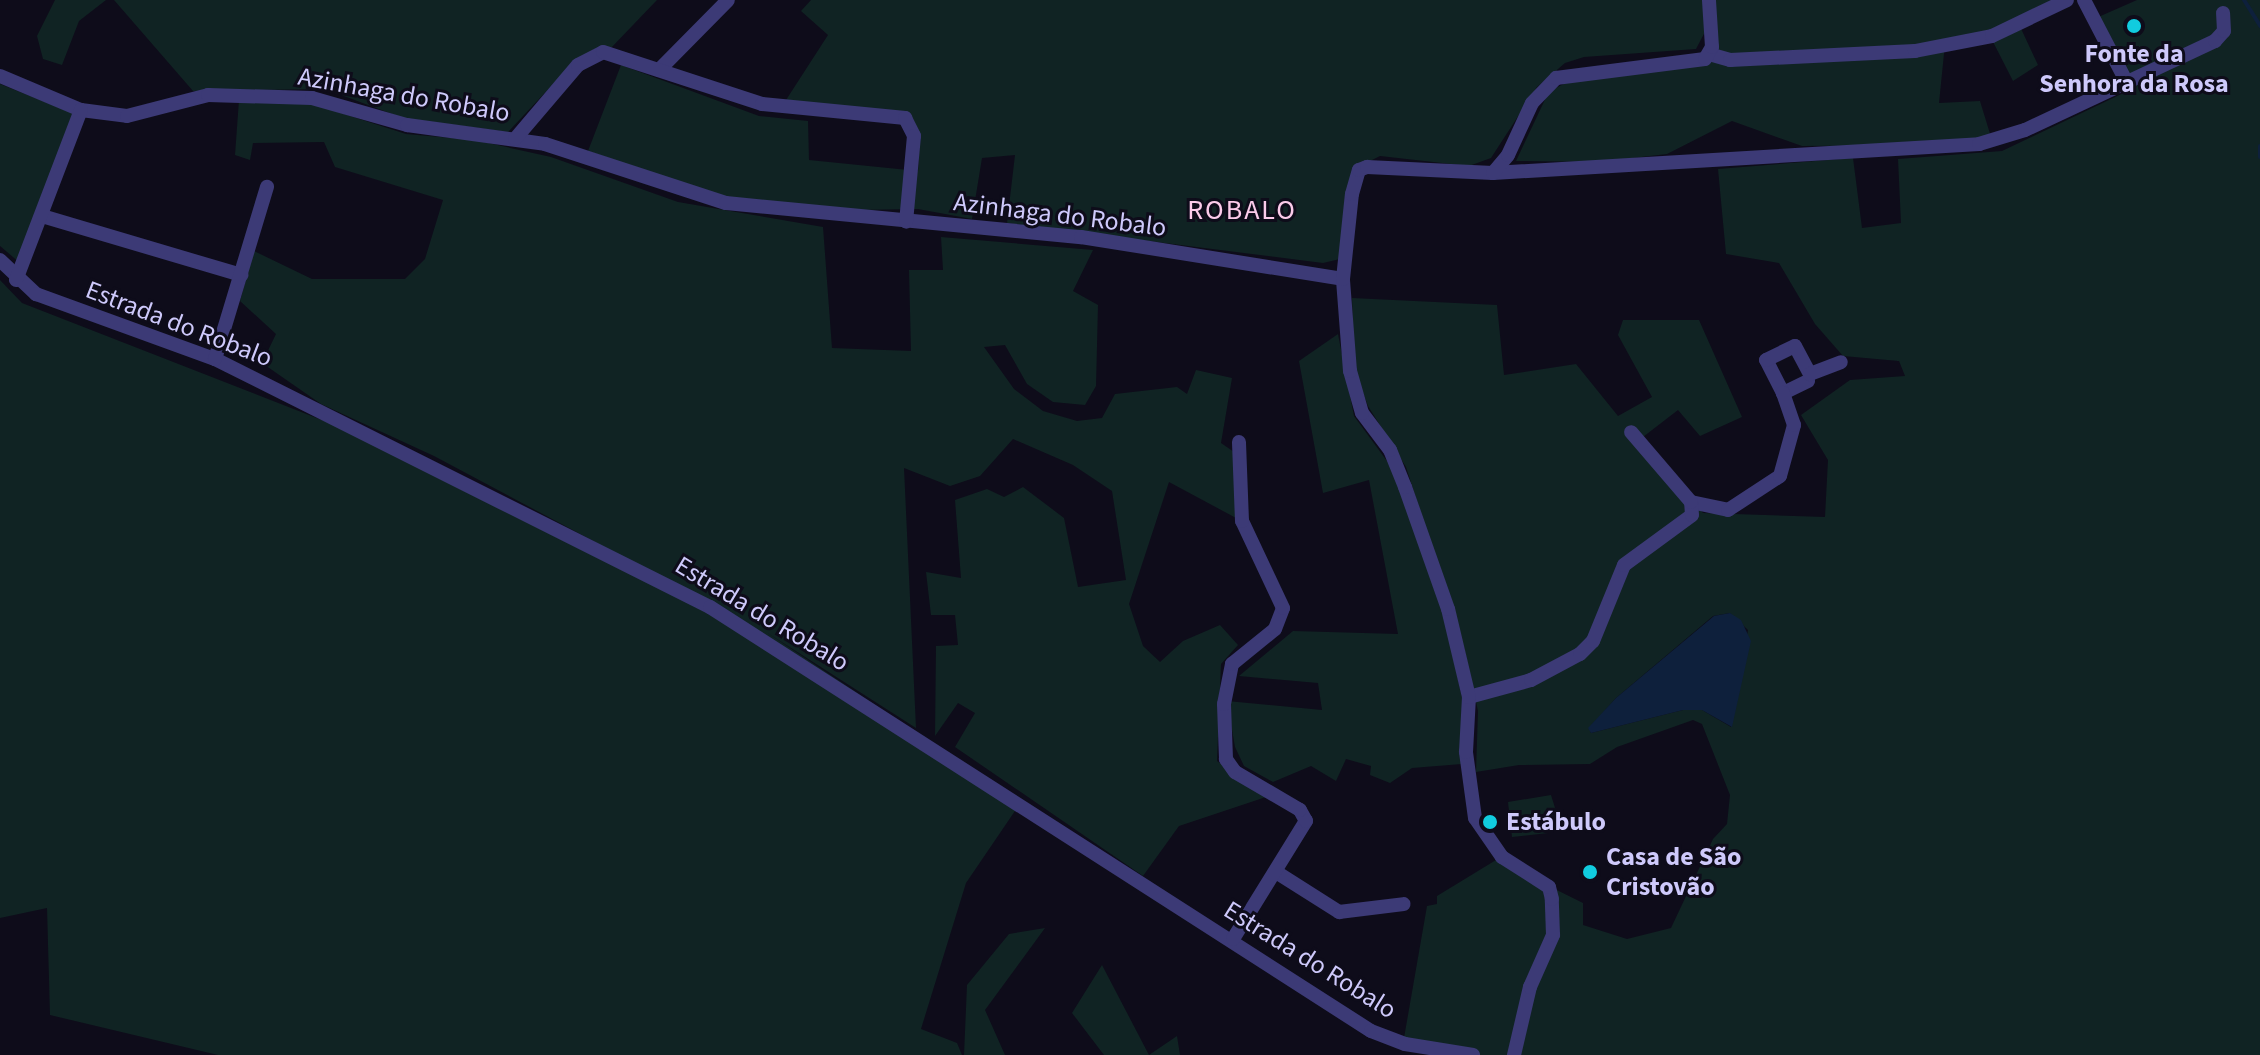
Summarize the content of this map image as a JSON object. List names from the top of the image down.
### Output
{
  "streets": {
    "street": ["Azinhaga do Robalo", "Estrada do Robalo"]
  },
  "districts": ["ROBALO"],
  "places": ["Fonte da Senhora da Rosa", "Estábulo", "Casa de São Cristovão"]
}
